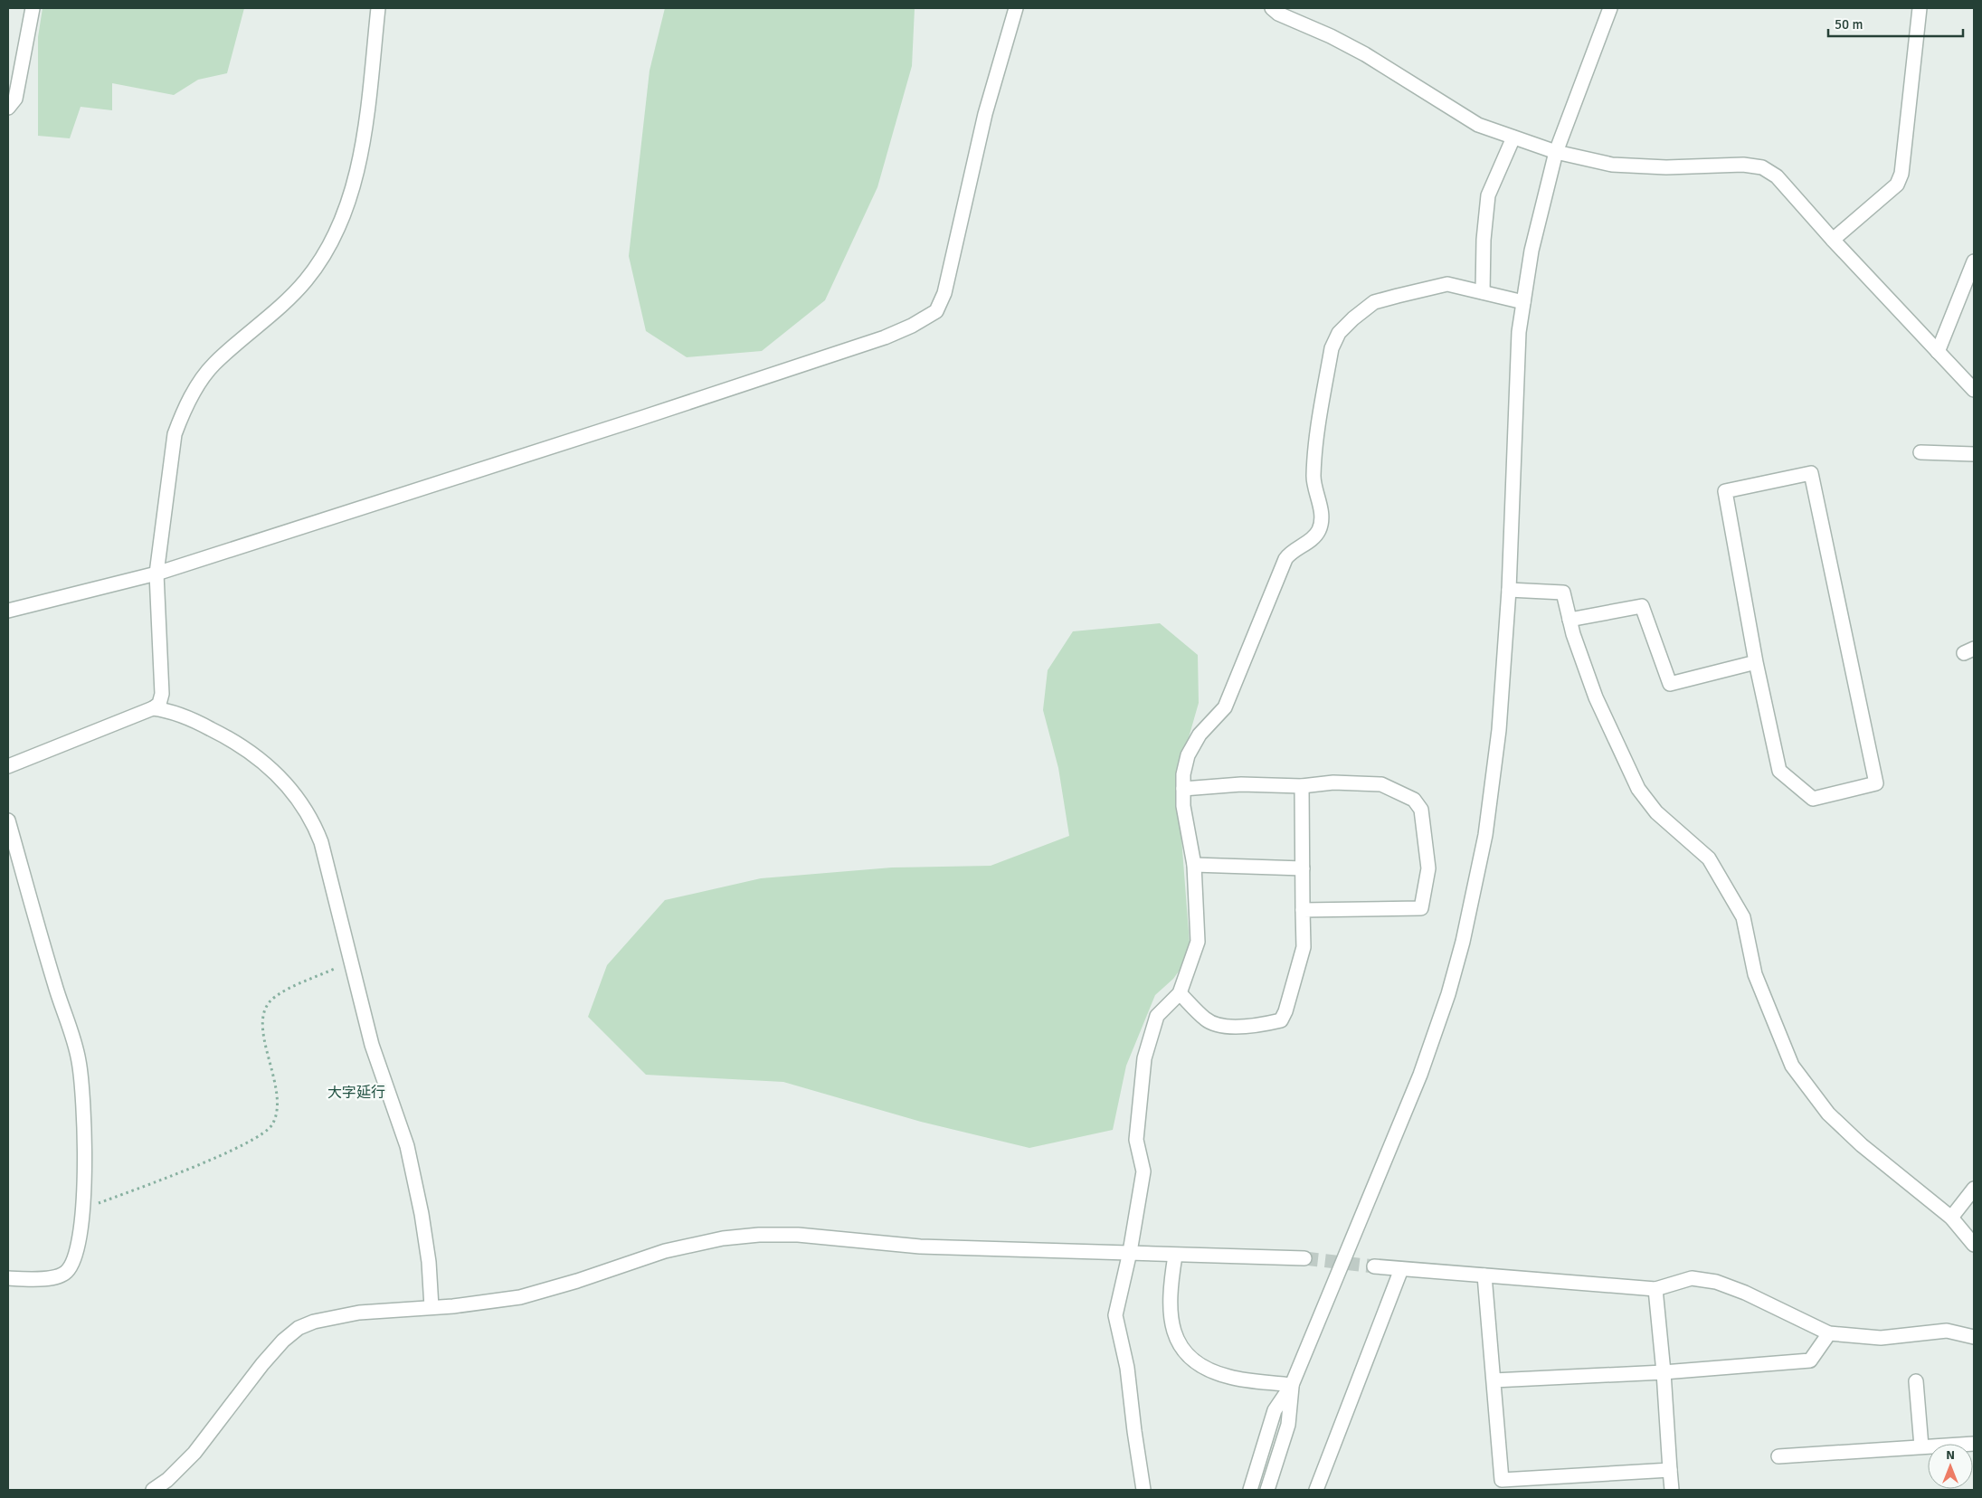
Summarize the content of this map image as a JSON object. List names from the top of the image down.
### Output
{
  "districts": ["大字延行"],
  "scale_bar": "50 m",
  "north": "top"
}
